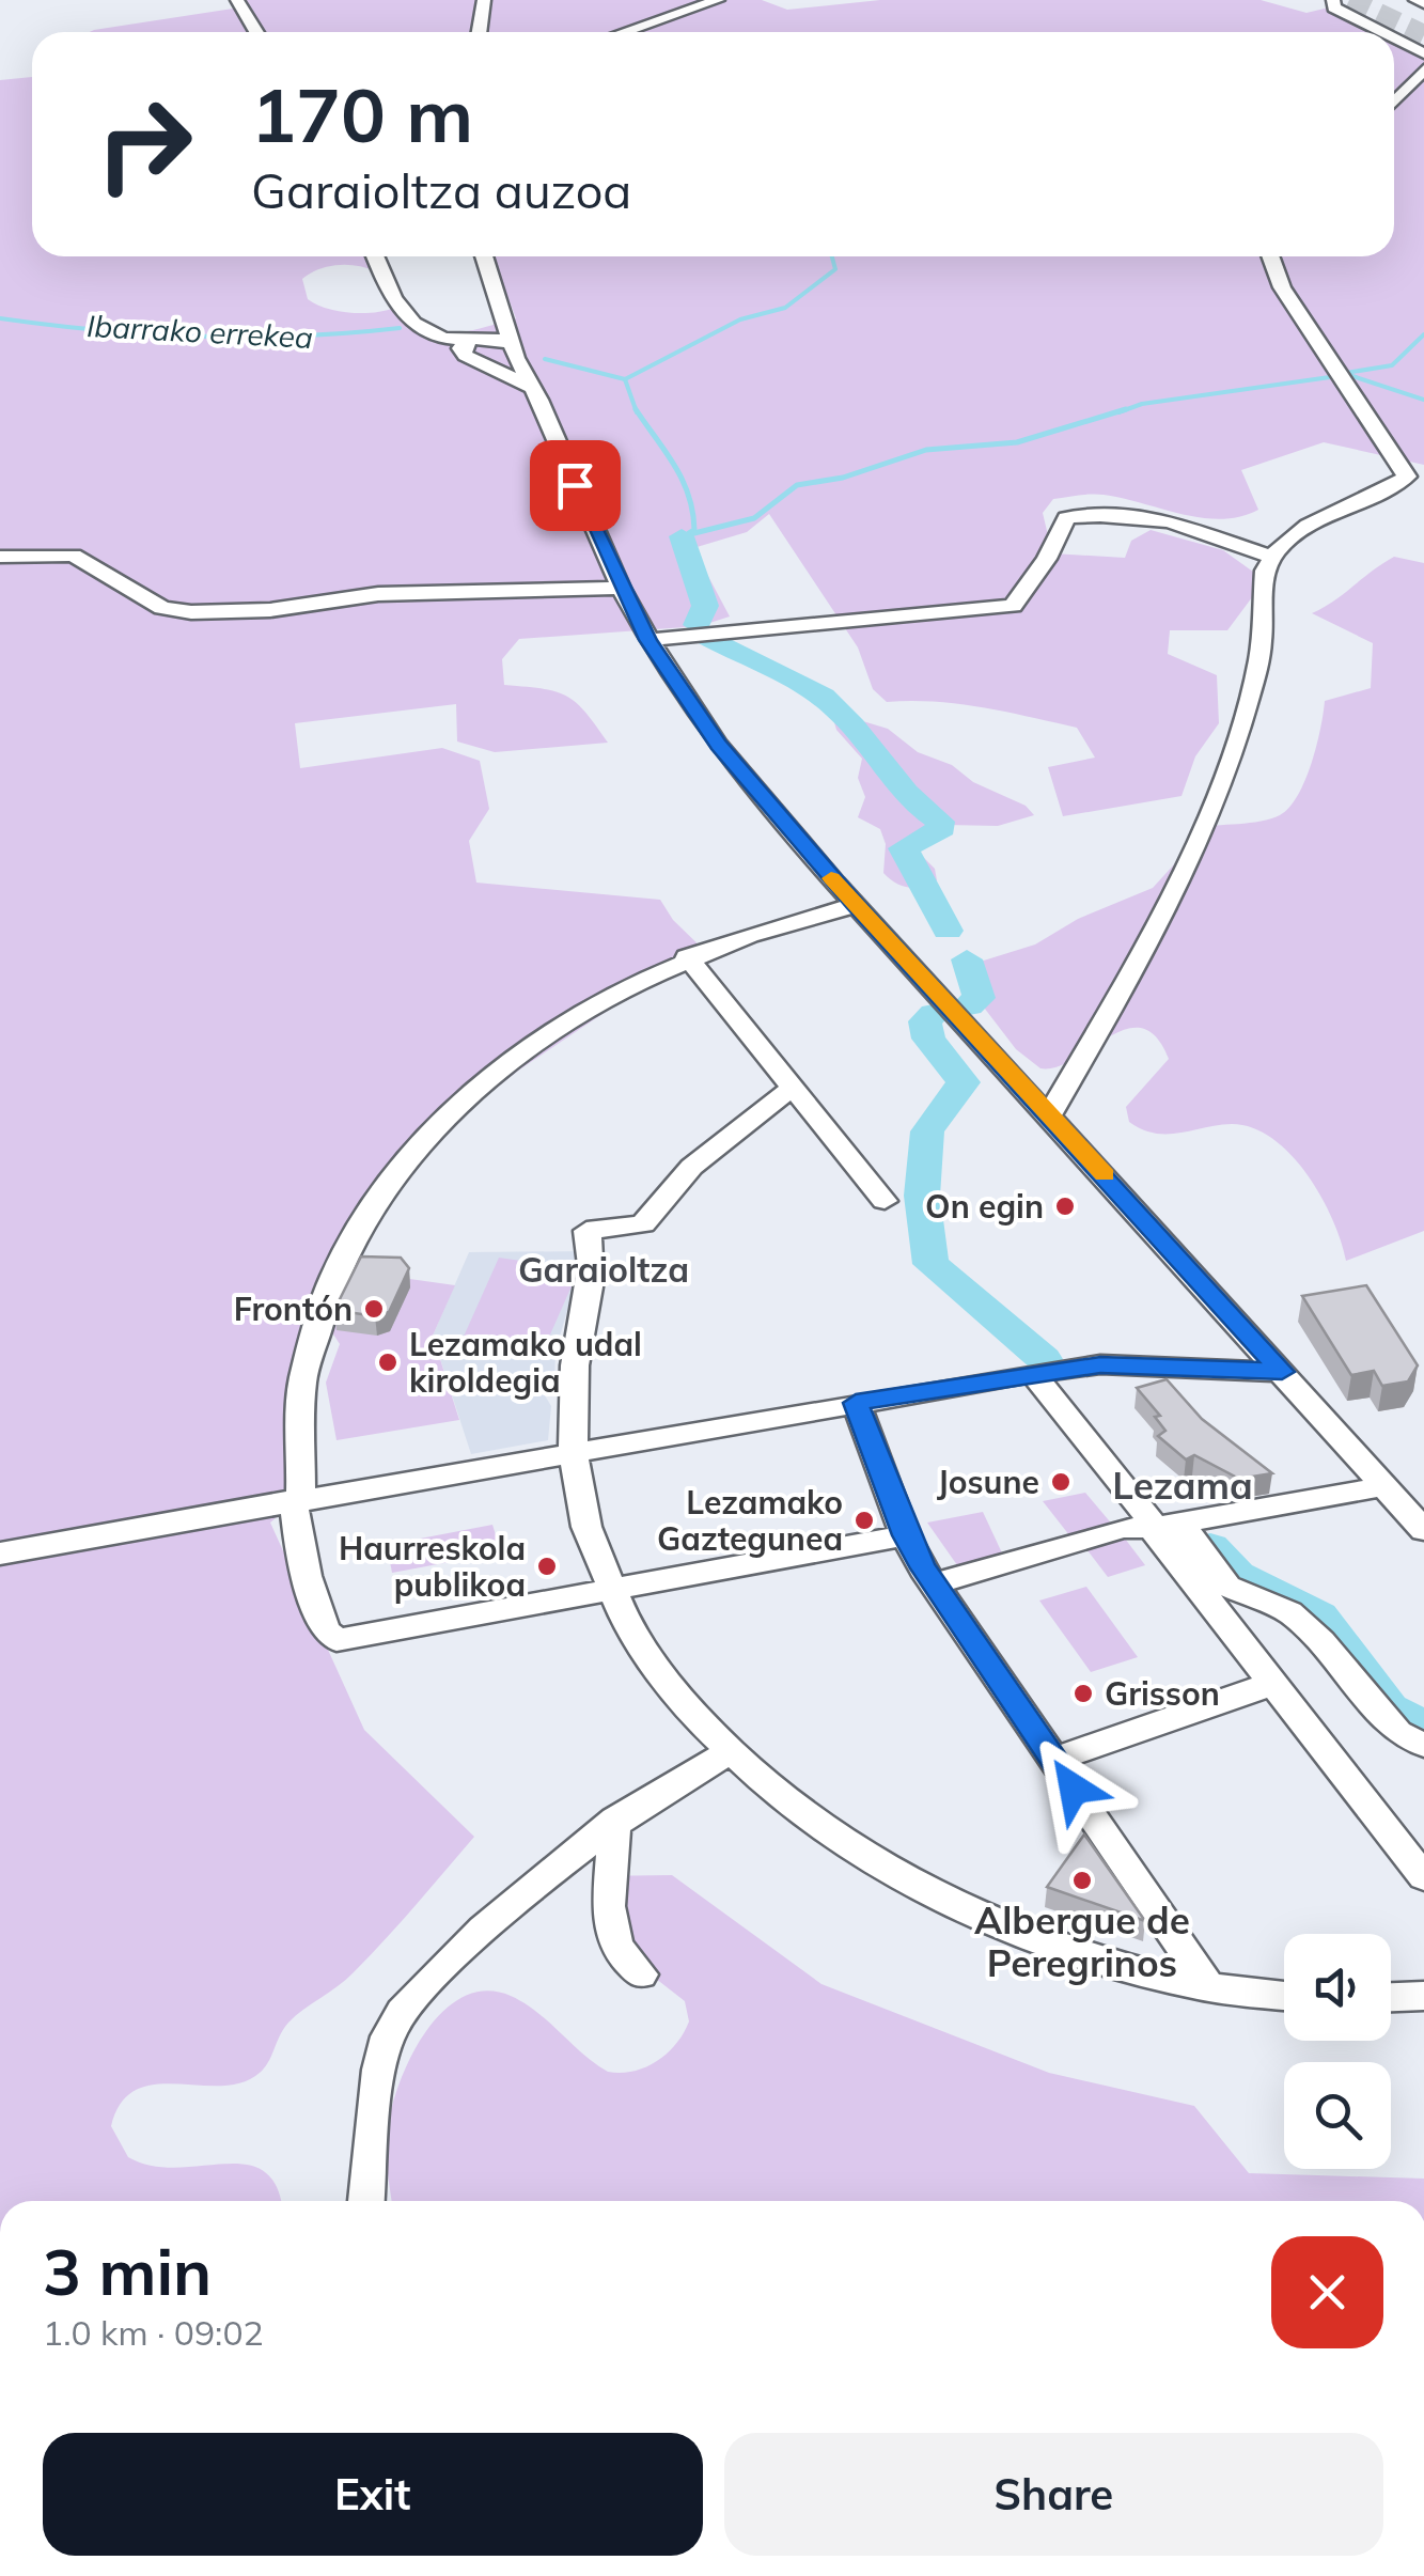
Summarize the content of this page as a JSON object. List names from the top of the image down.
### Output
{
  "districts": ["Garaioltza", "Lezama"],
  "water": ["Ibarrako errekea"],
  "places": [
    "On egin",
    "Frontón",
    "Lezamako udal kiroldegia",
    "Josune",
    "Lezamako Gaztegunea",
    "Haurreskola publikoa",
    "Grisson",
    "Albergue de Peregrinos"
  ],
  "page": {
    "turn": ["170 m", "Garaioltza auzoa"],
    "heading": ["3 min", "1.0 km · 09:02"],
    "buttons": ["Exit", "Share"]
  }
}
